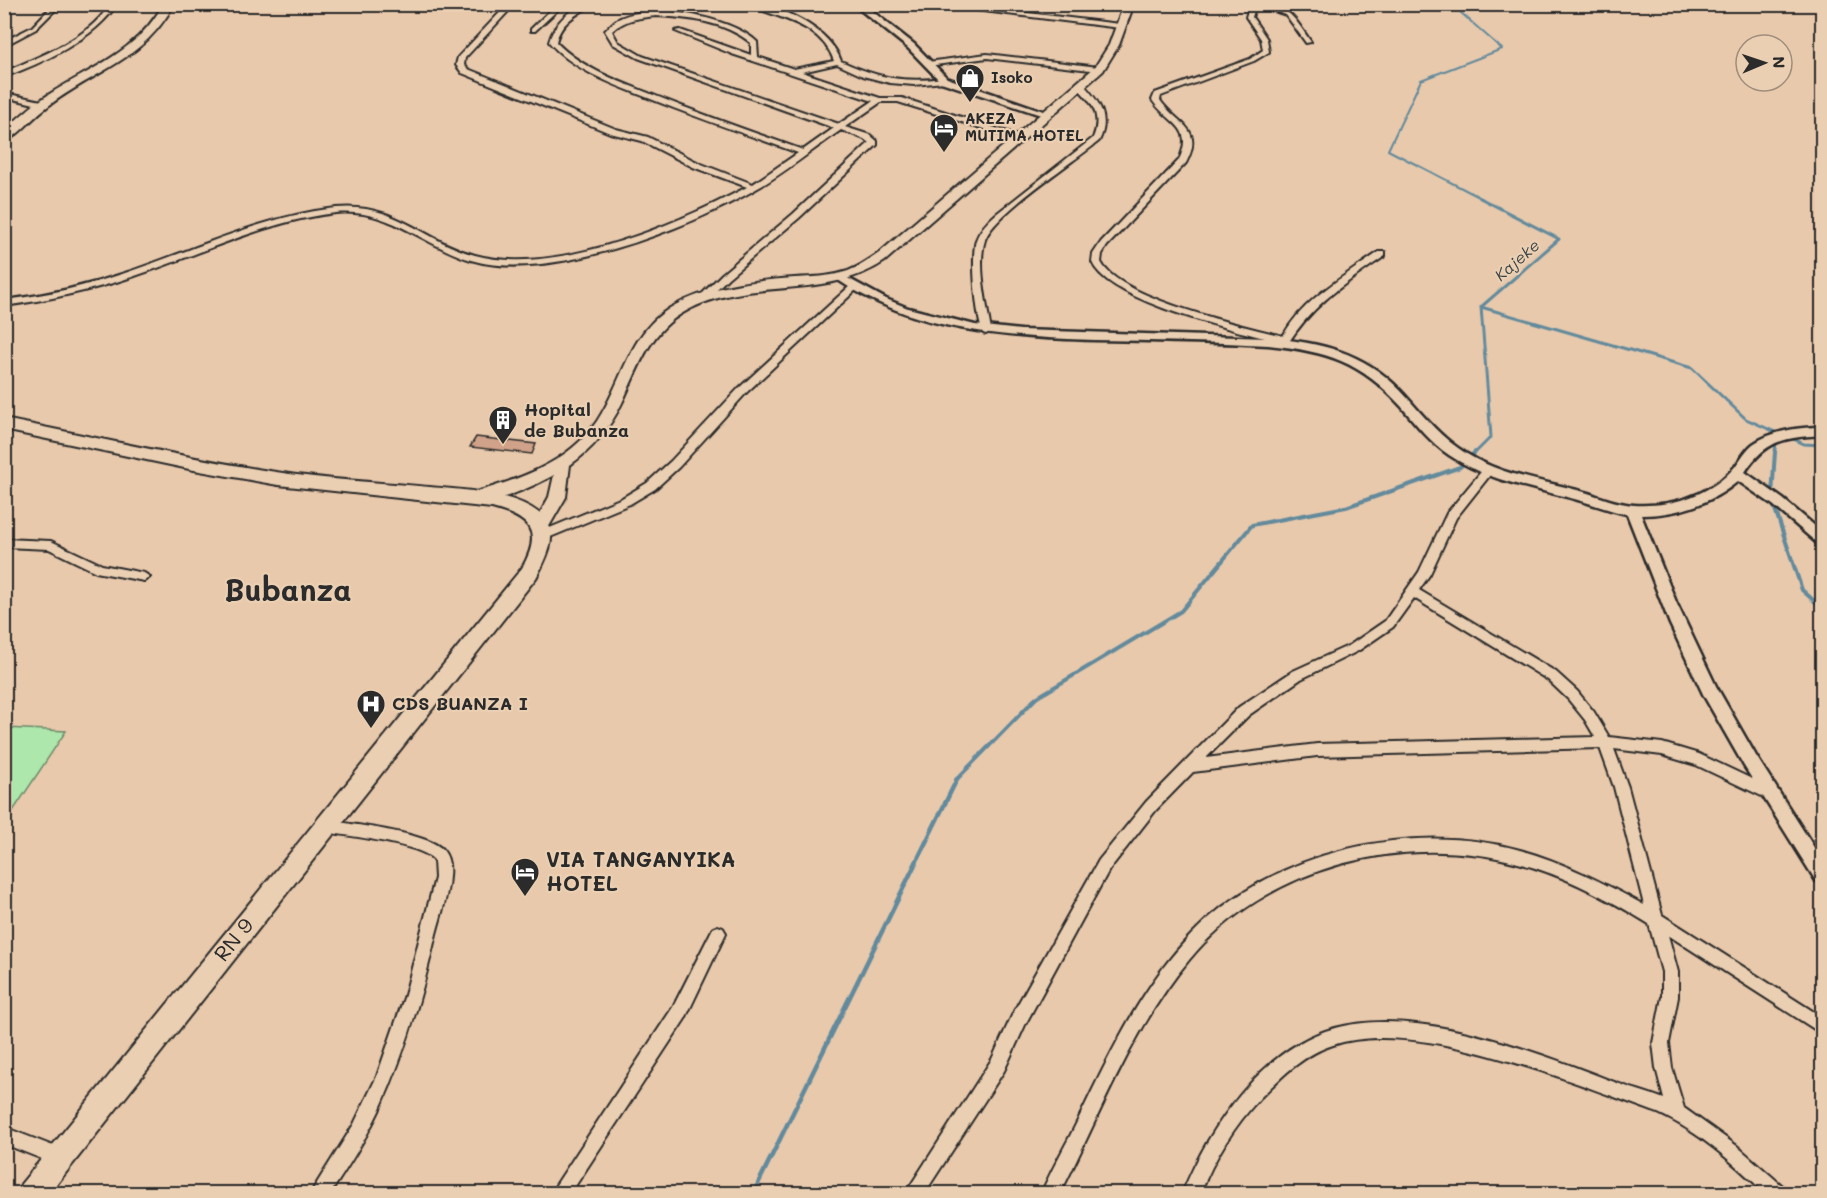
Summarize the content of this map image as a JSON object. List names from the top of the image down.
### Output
{
  "streets": {
    "main road": ["RN 9"]
  },
  "districts": ["Bubanza"],
  "water": ["Kajeke"],
  "places": {
    "shop": ["Isoko"],
    "hotel": ["AKEZA MUTIMA HOTEL", "VIA TANGANYIKA HOTEL"],
    "building": ["Hopital de Bubanza"],
    "hospital": ["CDS BUANZA I"]
  },
  "north": "right"
}
